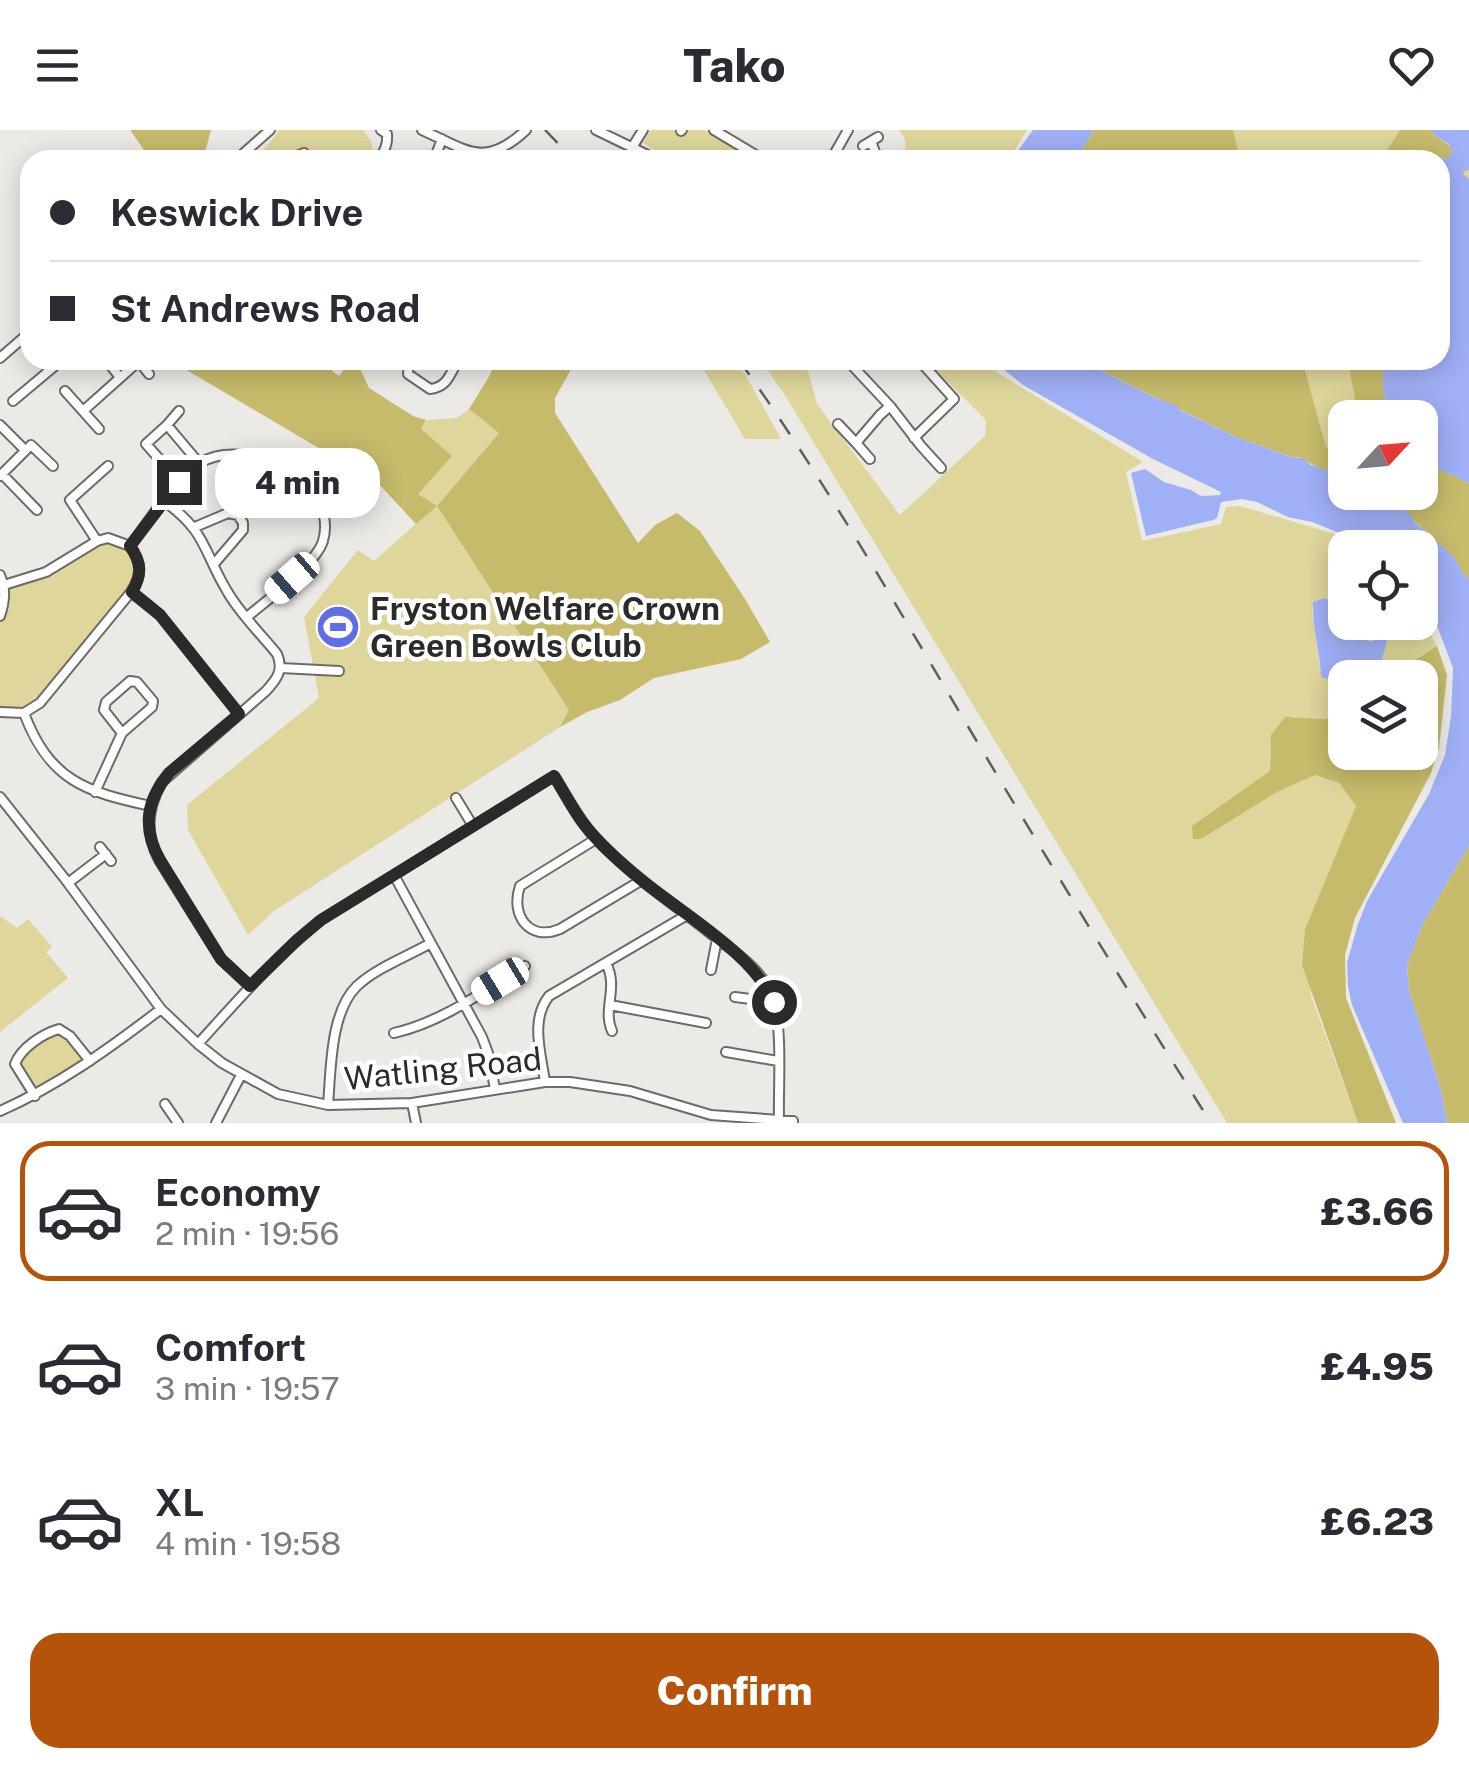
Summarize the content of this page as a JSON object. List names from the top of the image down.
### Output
{
  "streets": {
    "street": ["Watling Road"]
  },
  "places": {
    "sports": ["Fryston Welfare Crown Green Bowls Club"]
  },
  "north": "top right",
  "page": {
    "header": "Tako",
    "banner": ["Keswick Drive", "St Andrews Road"],
    "bubble": "4 min",
    "list": [
      {
        "name": "Economy",
        "note": "2 min · 19:56",
        "value": "£3.66"
      },
      {
        "name": "Comfort",
        "note": "3 min · 19:57",
        "value": "£4.95"
      },
      {
        "name": "XL",
        "note": "4 min · 19:58",
        "value": "£6.23"
      }
    ],
    "buttons": "Confirm"
  }
}
